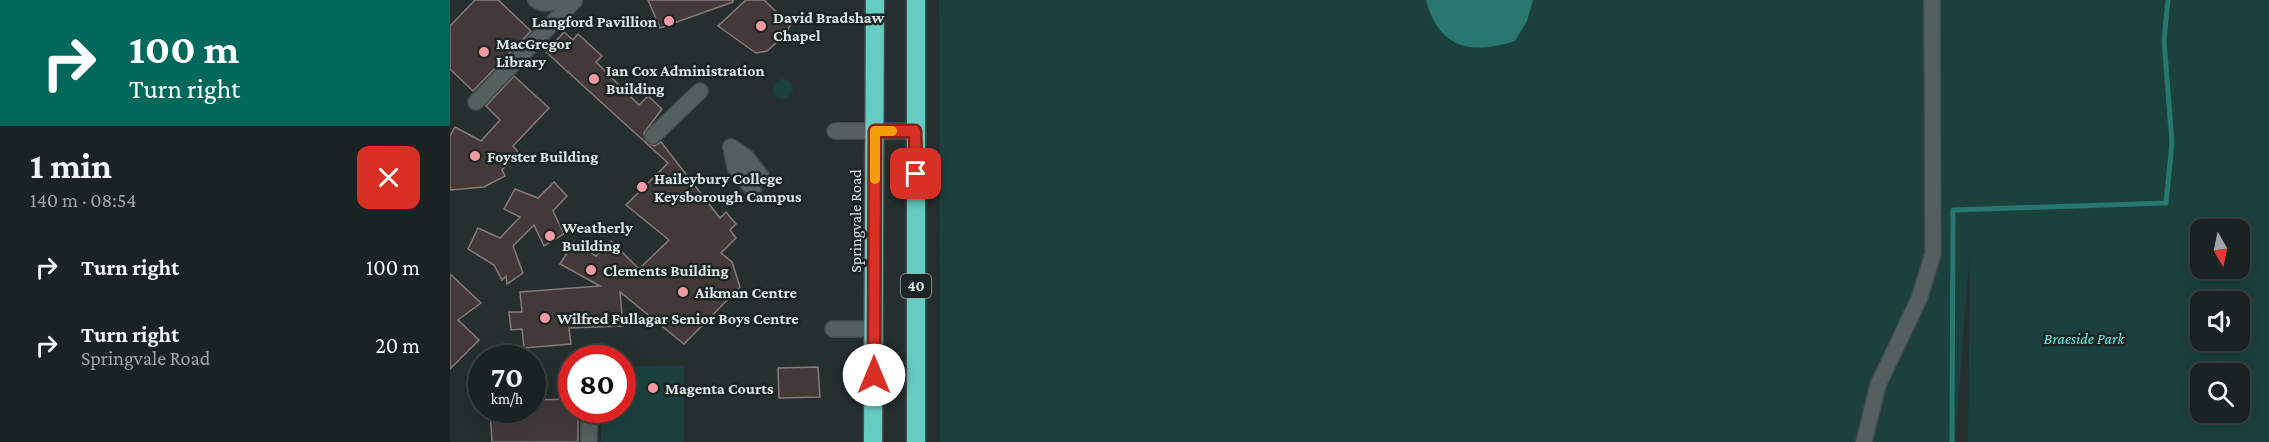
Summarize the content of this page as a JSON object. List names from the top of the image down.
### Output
{
  "streets": {
    "highway": ["Springvale Road", "40"]
  },
  "parks": ["Braeside Park"],
  "places": [
    "Langford Pavillion",
    "David Bradshaw Chapel",
    "MacGregor Library",
    "Ian Cox Administration Building",
    "Foyster Building",
    "Haileybury College Keysborough Campus",
    "Weatherly Building",
    "Clements Building",
    "Aikman Centre",
    "Wilfred Fullagar Senior Boys Centre",
    "Magenta Courts"
  ],
  "north": "bottom",
  "page": {
    "turn": ["100 m", "Turn right"],
    "heading": ["1 min", "140 m · 08:54"],
    "list": [
      {
        "name": "Turn right",
        "value": "100 m"
      },
      {
        "name": "Turn right",
        "note": "Springvale Road",
        "value": "20 m"
      }
    ],
    "speed": "70 km/h",
    "limit": "80"
  }
}
